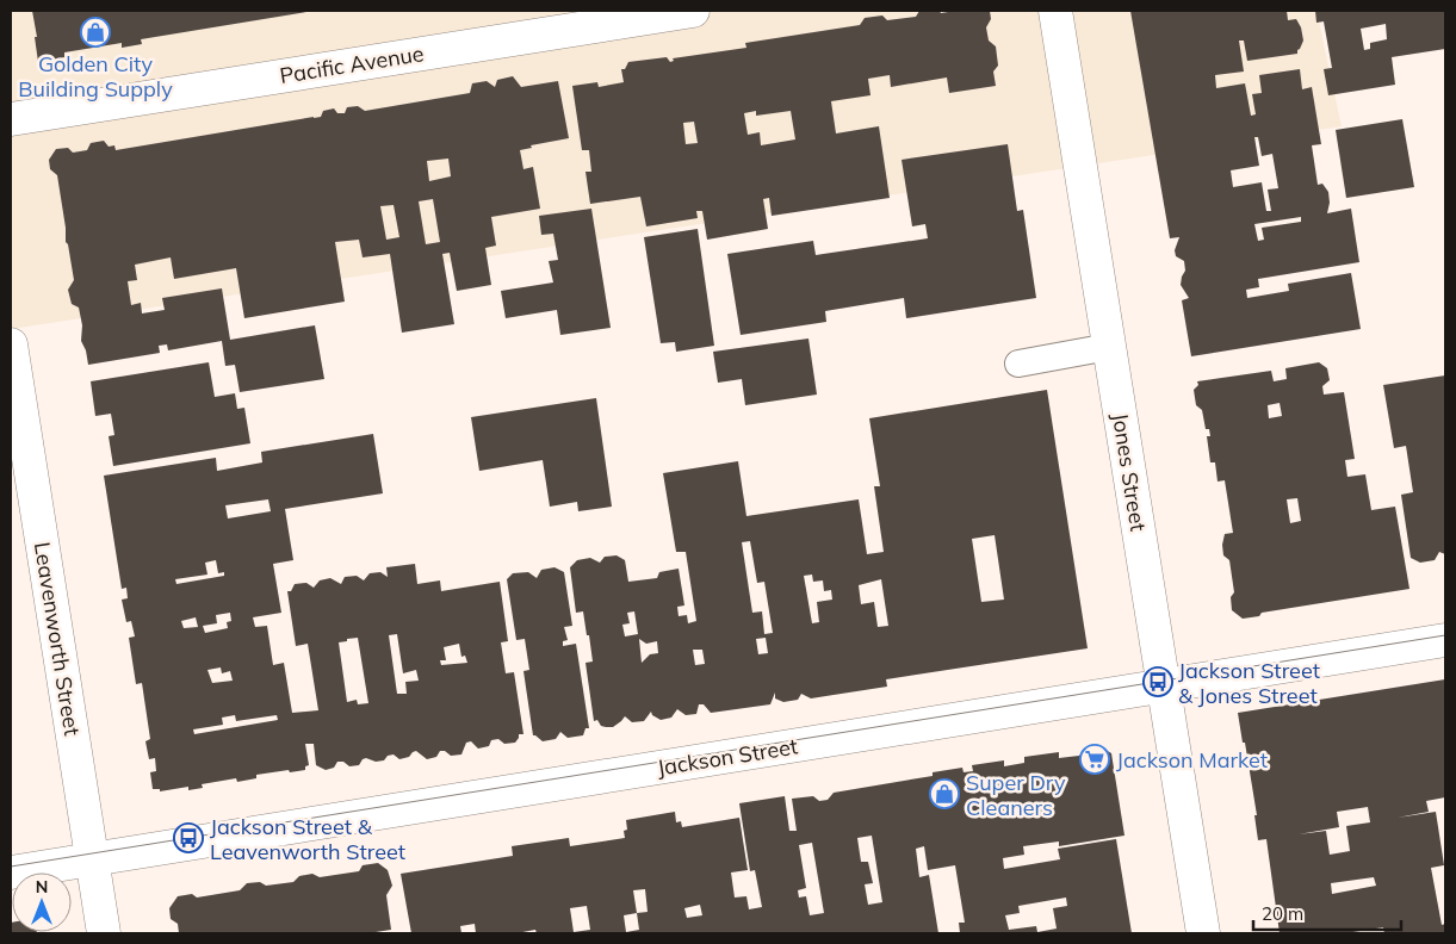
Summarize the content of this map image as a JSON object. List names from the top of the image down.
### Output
{
  "streets": {
    "street": [
      "Pacific Avenue",
      "Jones Street",
      "Leavenworth Street",
      "Jackson Street"
    ]
  },
  "crossings": [
    ["Jones Street", "Jackson Street"],
    ["Leavenworth Street", "Jackson Street"]
  ],
  "places": {
    "shop": ["Golden City Building Supply", "Super Dry Cleaners"],
    "bus stop": ["Jackson Street & Jones Street", "Jackson Street & Leavenworth Street"],
    "supermarket": ["Jackson Market"]
  },
  "scale_bar": "20 m",
  "north": "top"
}
